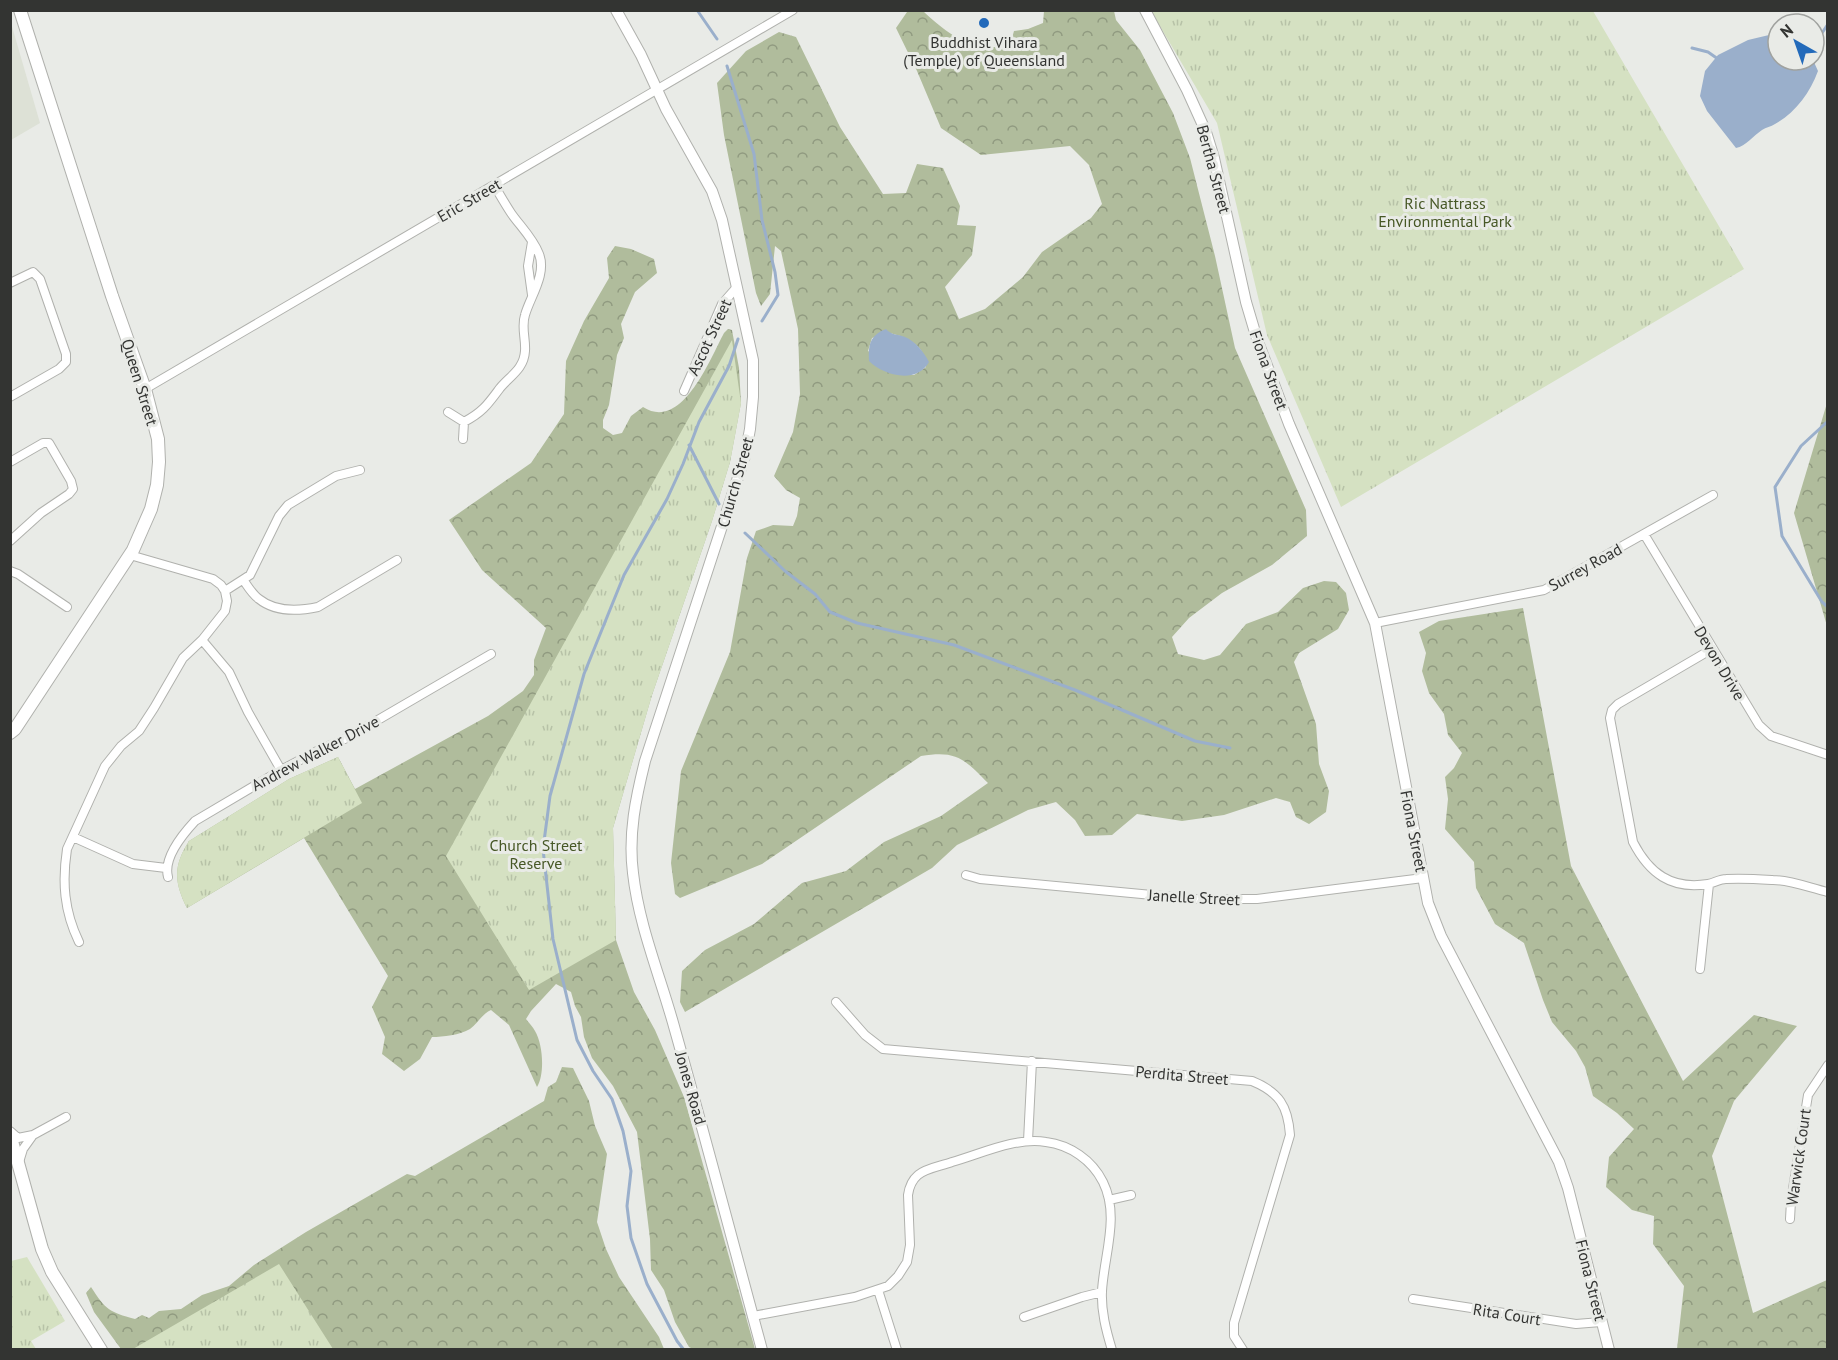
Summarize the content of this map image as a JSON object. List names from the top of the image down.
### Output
{
  "streets": {
    "main road": ["Queen Street"],
    "street": [
      "Bertha Street",
      "Eric Street",
      "Ascot Street",
      "Fiona Street",
      "Church Street",
      "Surrey Road",
      "Devon Drive",
      "Andrew Walker Drive",
      "Janelle Street",
      "Perdita Street",
      "Jones Road",
      "Warwick Court",
      "Rita Court"
    ]
  },
  "crossings": [
    ["Bertha Street", "Fiona Street"],
    ["Eric Street", "Queen Street"],
    ["Eric Street", "Church Street"],
    ["Ascot Street", "Church Street"],
    ["Fiona Street", "Surrey Road"],
    ["Fiona Street", "Janelle Street"],
    ["Fiona Street", "Rita Court"],
    ["Church Street", "Jones Road"],
    ["Surrey Road", "Devon Drive"]
  ],
  "parks": ["Ric Nattrass Environmental Park", "Church Street Reserve"],
  "places": ["Buddhist Vihara (Temple) of Queensland"],
  "north": "top left"
}
